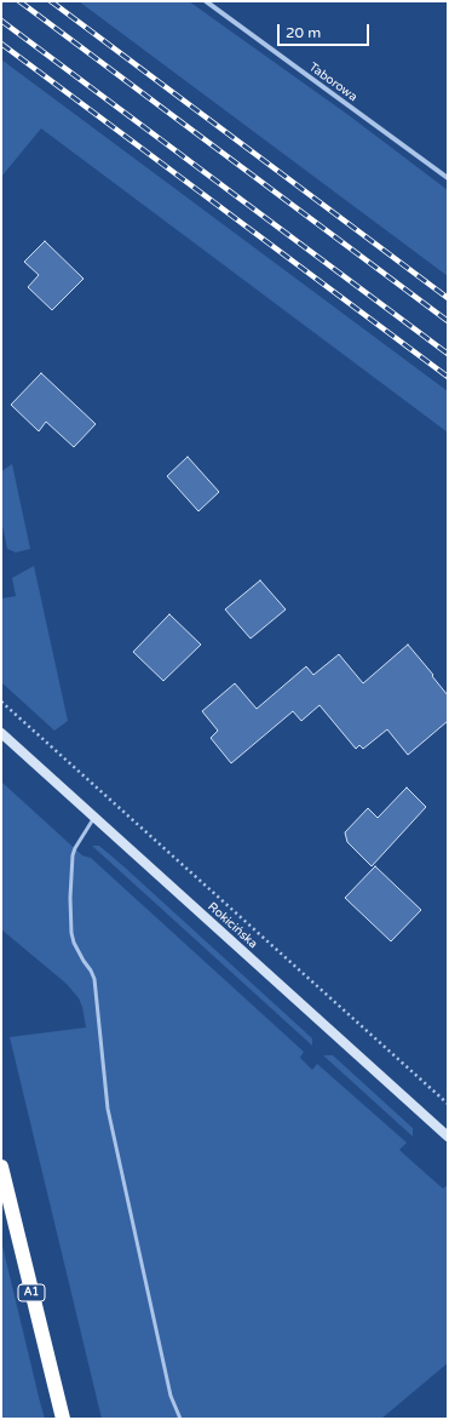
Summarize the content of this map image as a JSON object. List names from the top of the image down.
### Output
{
  "streets": {
    "highway": ["A1"],
    "main road": ["Rokicińska"],
    "street": ["Taborowa"]
  },
  "scale_bar": "20 m"
}
